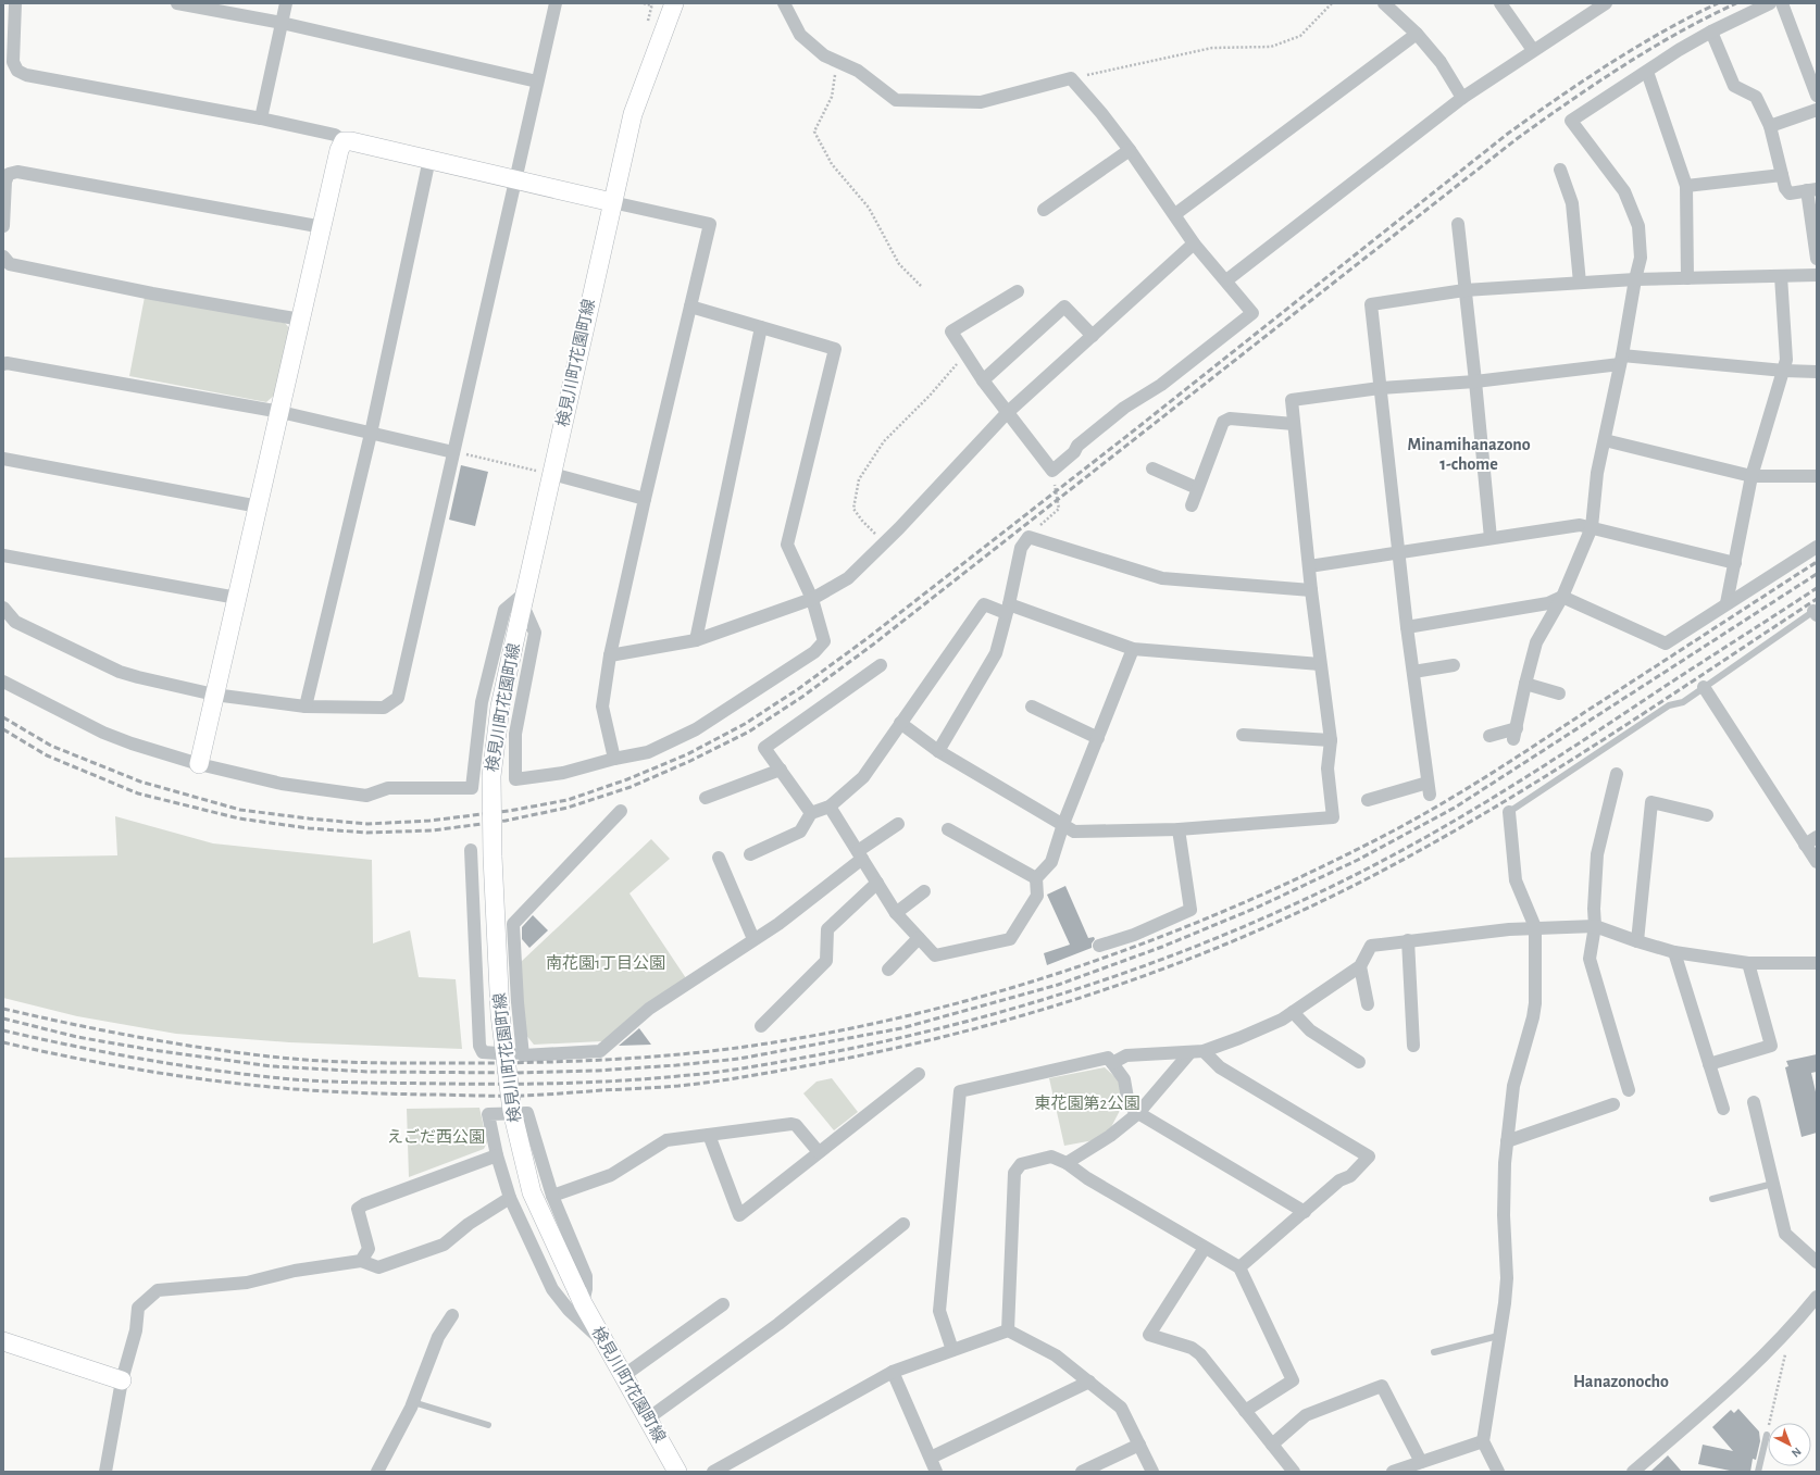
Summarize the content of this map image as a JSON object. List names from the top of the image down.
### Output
{
  "streets": {
    "street": ["検見川町花園町線"]
  },
  "districts": ["Minamihanazono 1-chome", "Hanazonocho"],
  "parks": ["南花園1丁目公園", "東花園第2公園", "えごだ西公園"],
  "north": "bottom right"
}
